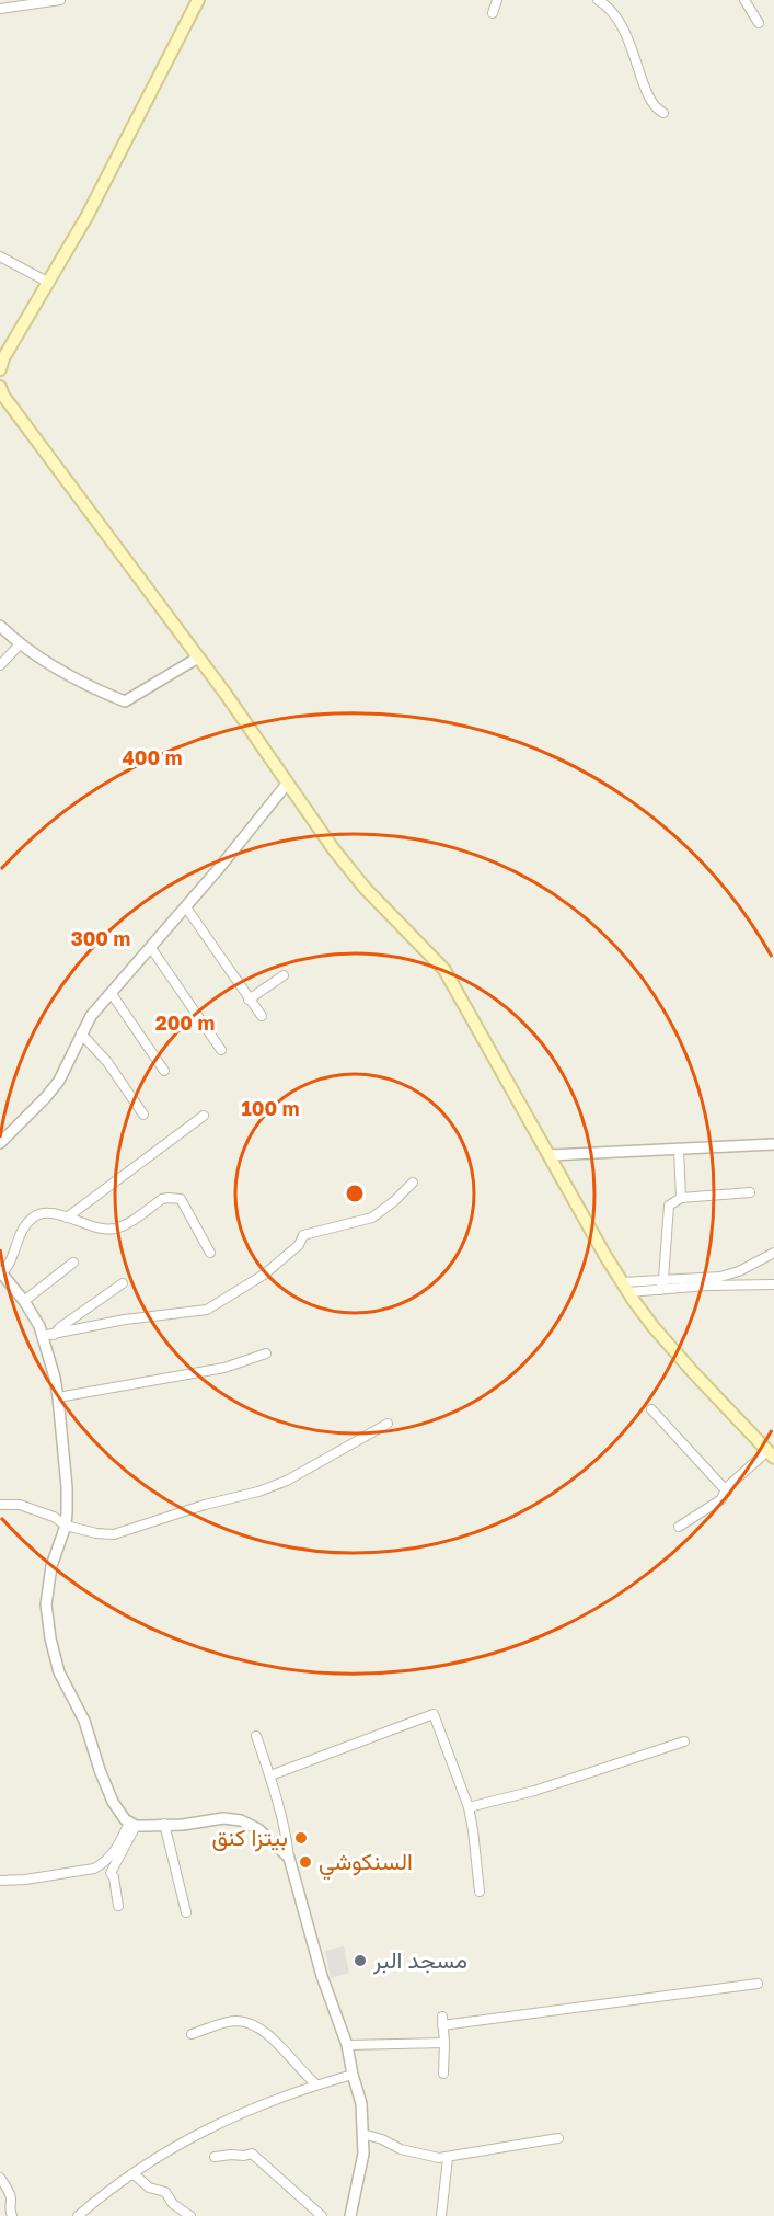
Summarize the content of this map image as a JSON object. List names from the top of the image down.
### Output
{
  "places": ["بيتزا كنق", "السنكوشي", "مسجد البر"],
  "rings": [
    "400 m",
    "300 m",
    "200 m",
    "100 m"
  ]
}
